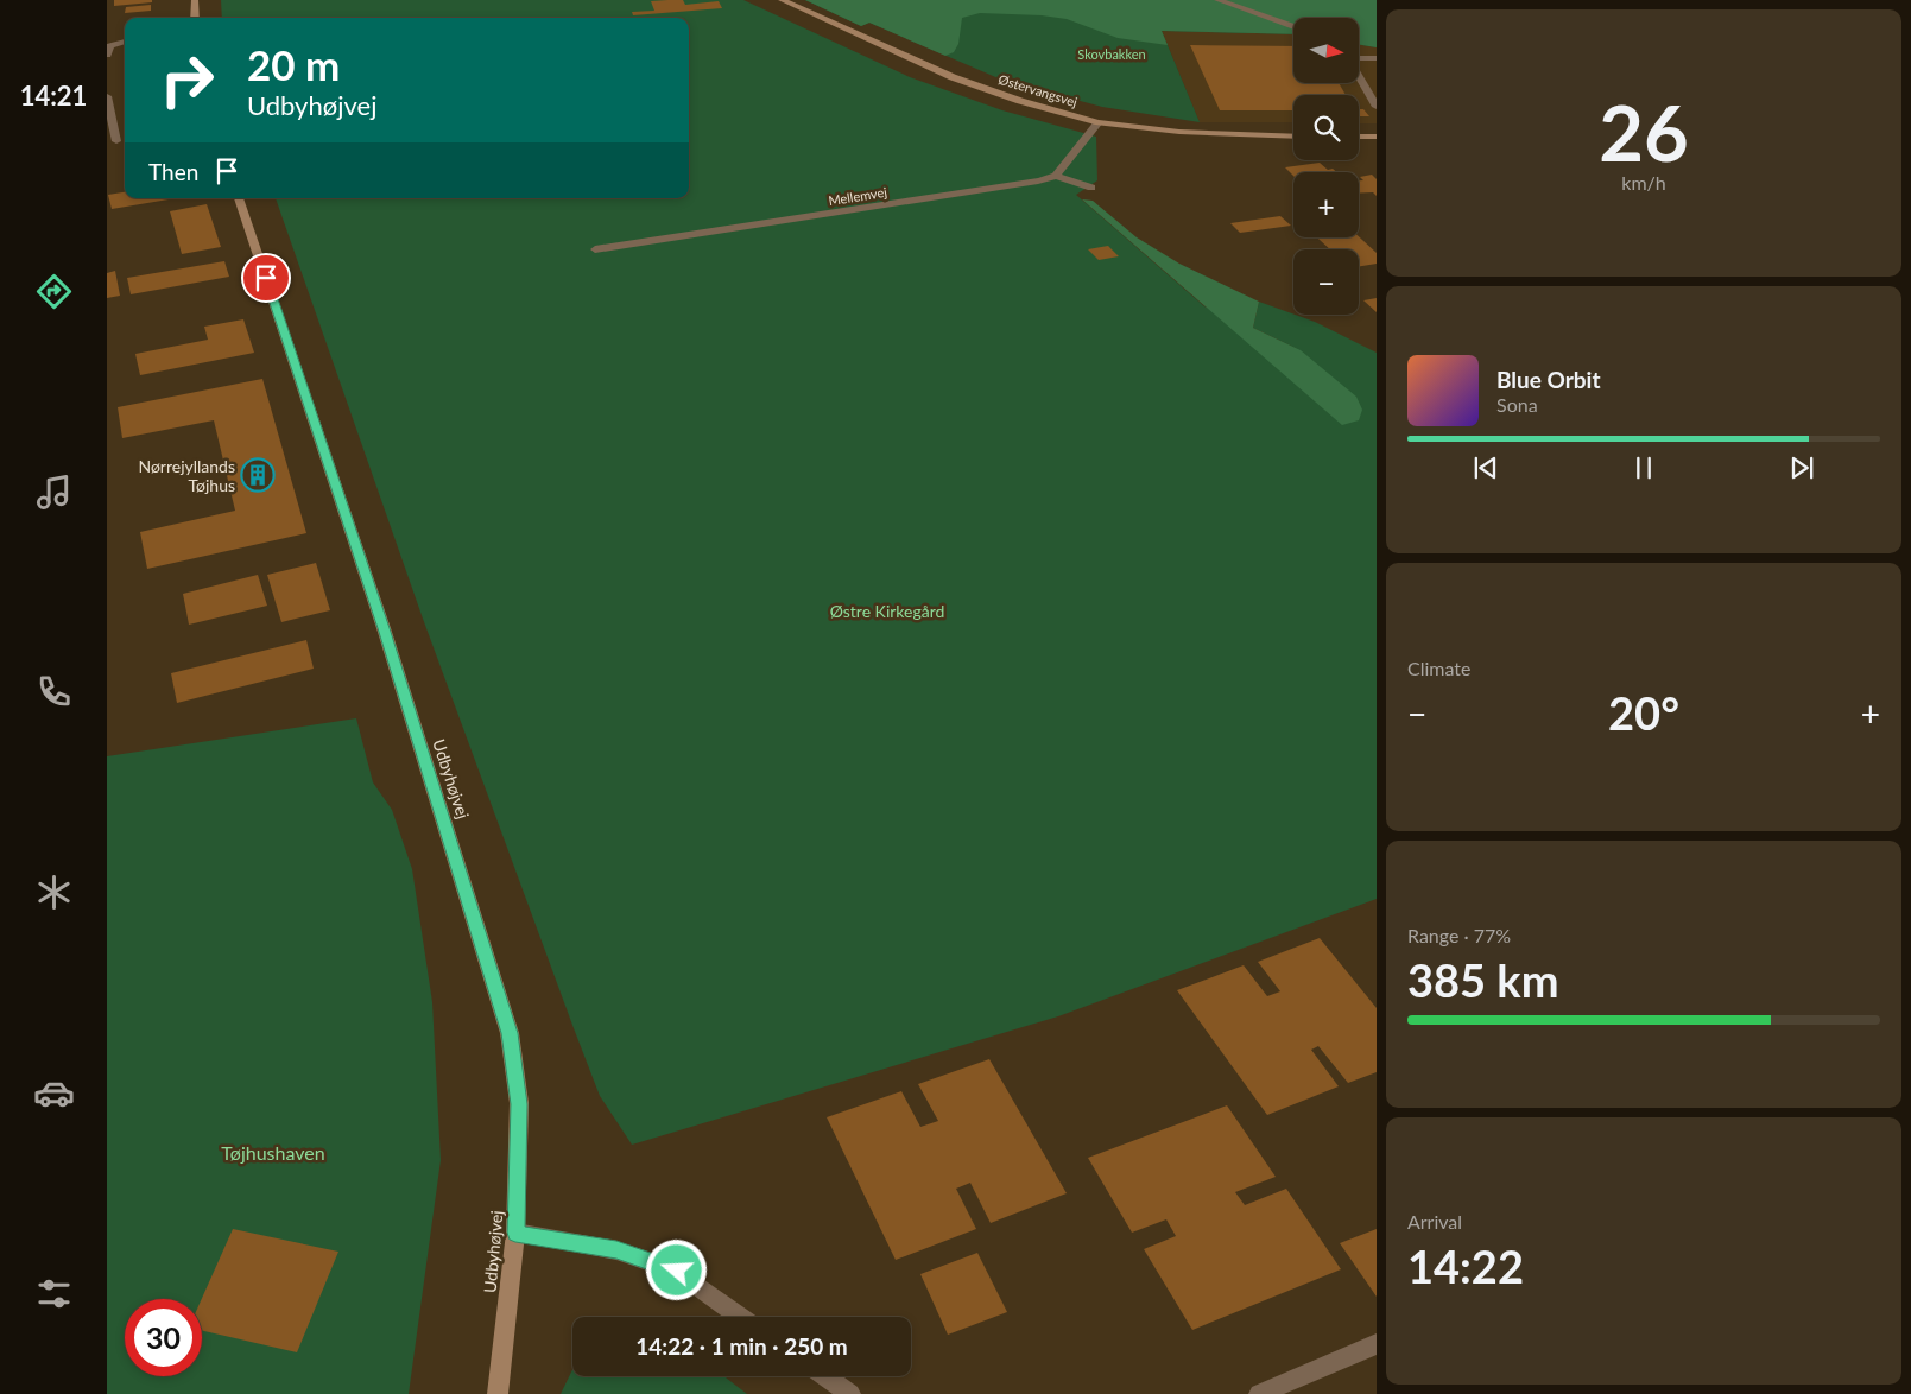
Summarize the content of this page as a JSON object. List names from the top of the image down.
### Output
{
  "streets": {
    "street": ["Østervangsvej", "Mellemvej", "Udbyhøjvej"]
  },
  "parks": ["Skovbakken", "Østre Kirkegård", "Tøjhushaven"],
  "places": {
    "building": ["Nørrejyllands Tøjhus"]
  },
  "north": "right",
  "page": {
    "tabs": "14:21",
    "tile": [
      ["26", "km/h"],
      "Climate",
      ["Range · 77%", "385 km"],
      ["Arrival", "14:22"]
    ],
    "map_buttons": ["+", "−"],
    "turn": ["20 m", "Udbyhøjvej"],
    "then": "Then",
    "song": ["Blue Orbit", "Sona"],
    "heat": ["−", "20°", "+"],
    "limit": "30",
    "trip": "14:22 · 1 min · 250 m"
  }
}
